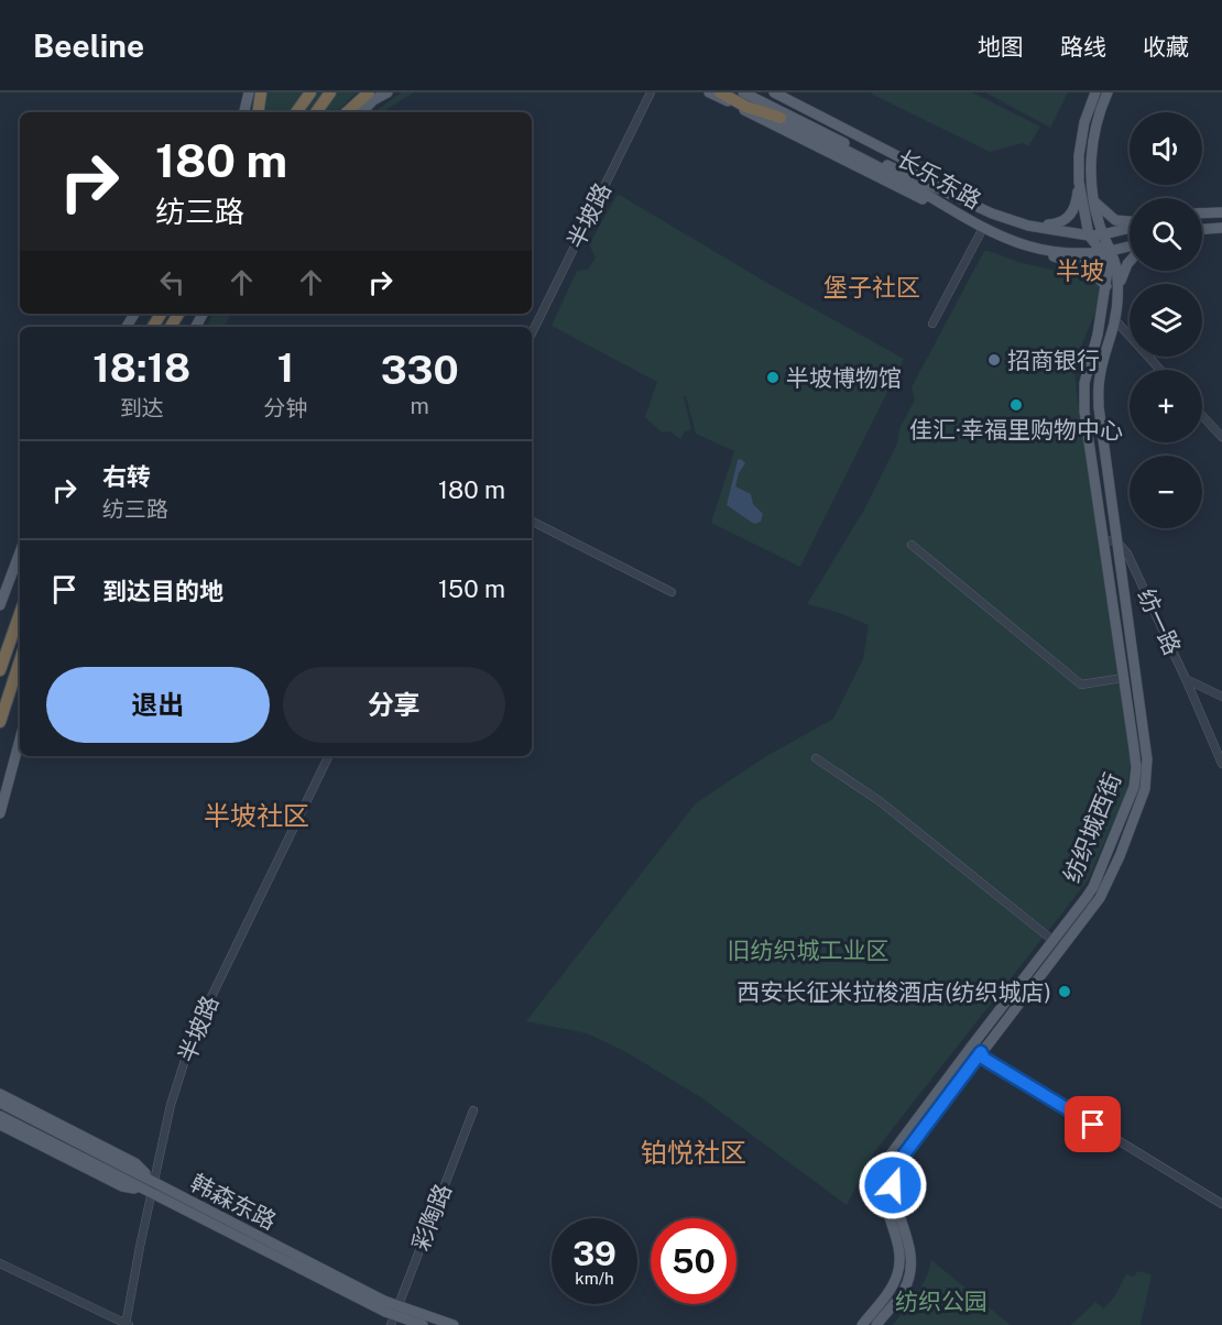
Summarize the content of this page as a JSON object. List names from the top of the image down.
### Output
{
  "streets": {
    "main road": ["长乐东路", "纺织城西街", "韩森东路"],
    "street": ["半坡路", "纺一路", "彩陶路"]
  },
  "crossings": [
    ["长乐东路", "纺织城西街"],
    ["半坡路", "韩森东路"],
    ["纺一路", "纺织城西街"],
    ["韩森东路", "彩陶路"]
  ],
  "districts": [
    "半坡",
    "堡子社区",
    "半坡社区",
    "铂悦社区"
  ],
  "parks": ["旧纺织城工业区", "纺织公园"],
  "places": [
    "招商银行",
    "半坡博物馆",
    "佳汇·幸福里购物中心",
    "西安长征米拉梭酒店(纺织城店)"
  ],
  "page": {
    "header": "Beeline",
    "nav": ["地图", "路线", "收藏"],
    "map_buttons": ["+", "−"],
    "turn": ["180 m", "纺三路"],
    "eta": [
      "18:18",
      "到达",
      "1",
      "分钟",
      "330",
      "m"
    ],
    "list": [
      {
        "name": "右转",
        "note": "纺三路",
        "value": "180 m"
      },
      {
        "name": "到达目的地",
        "value": "150 m"
      }
    ],
    "buttons": ["退出", "分享"],
    "speed": "39 km/h",
    "limit": "50"
  }
}
